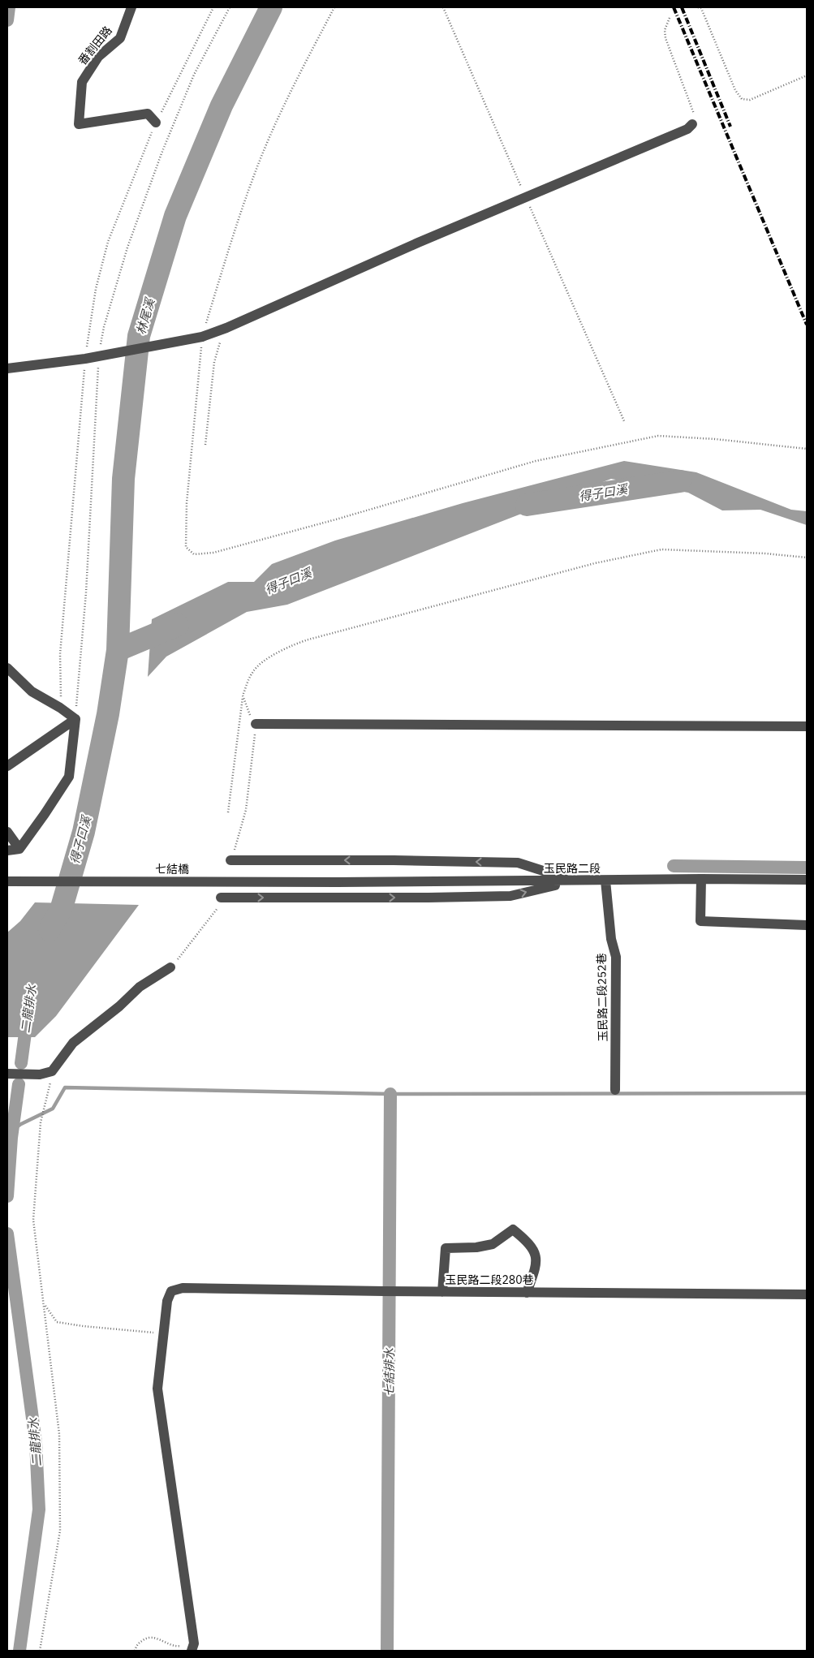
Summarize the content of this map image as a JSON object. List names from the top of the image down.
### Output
{
  "streets": {
    "street": [
      "番割田路",
      "玉民路二段",
      "七結橋",
      "玉民路二段252巷",
      "玉民路二段280巷"
    ]
  },
  "crossings": [
    ["玉民路二段", "七結橋"],
    ["玉民路二段", "玉民路二段252巷"]
  ],
  "water": [
    "林尾溪",
    "得子口溪",
    "二龍排水",
    "七結排水"
  ]
}
